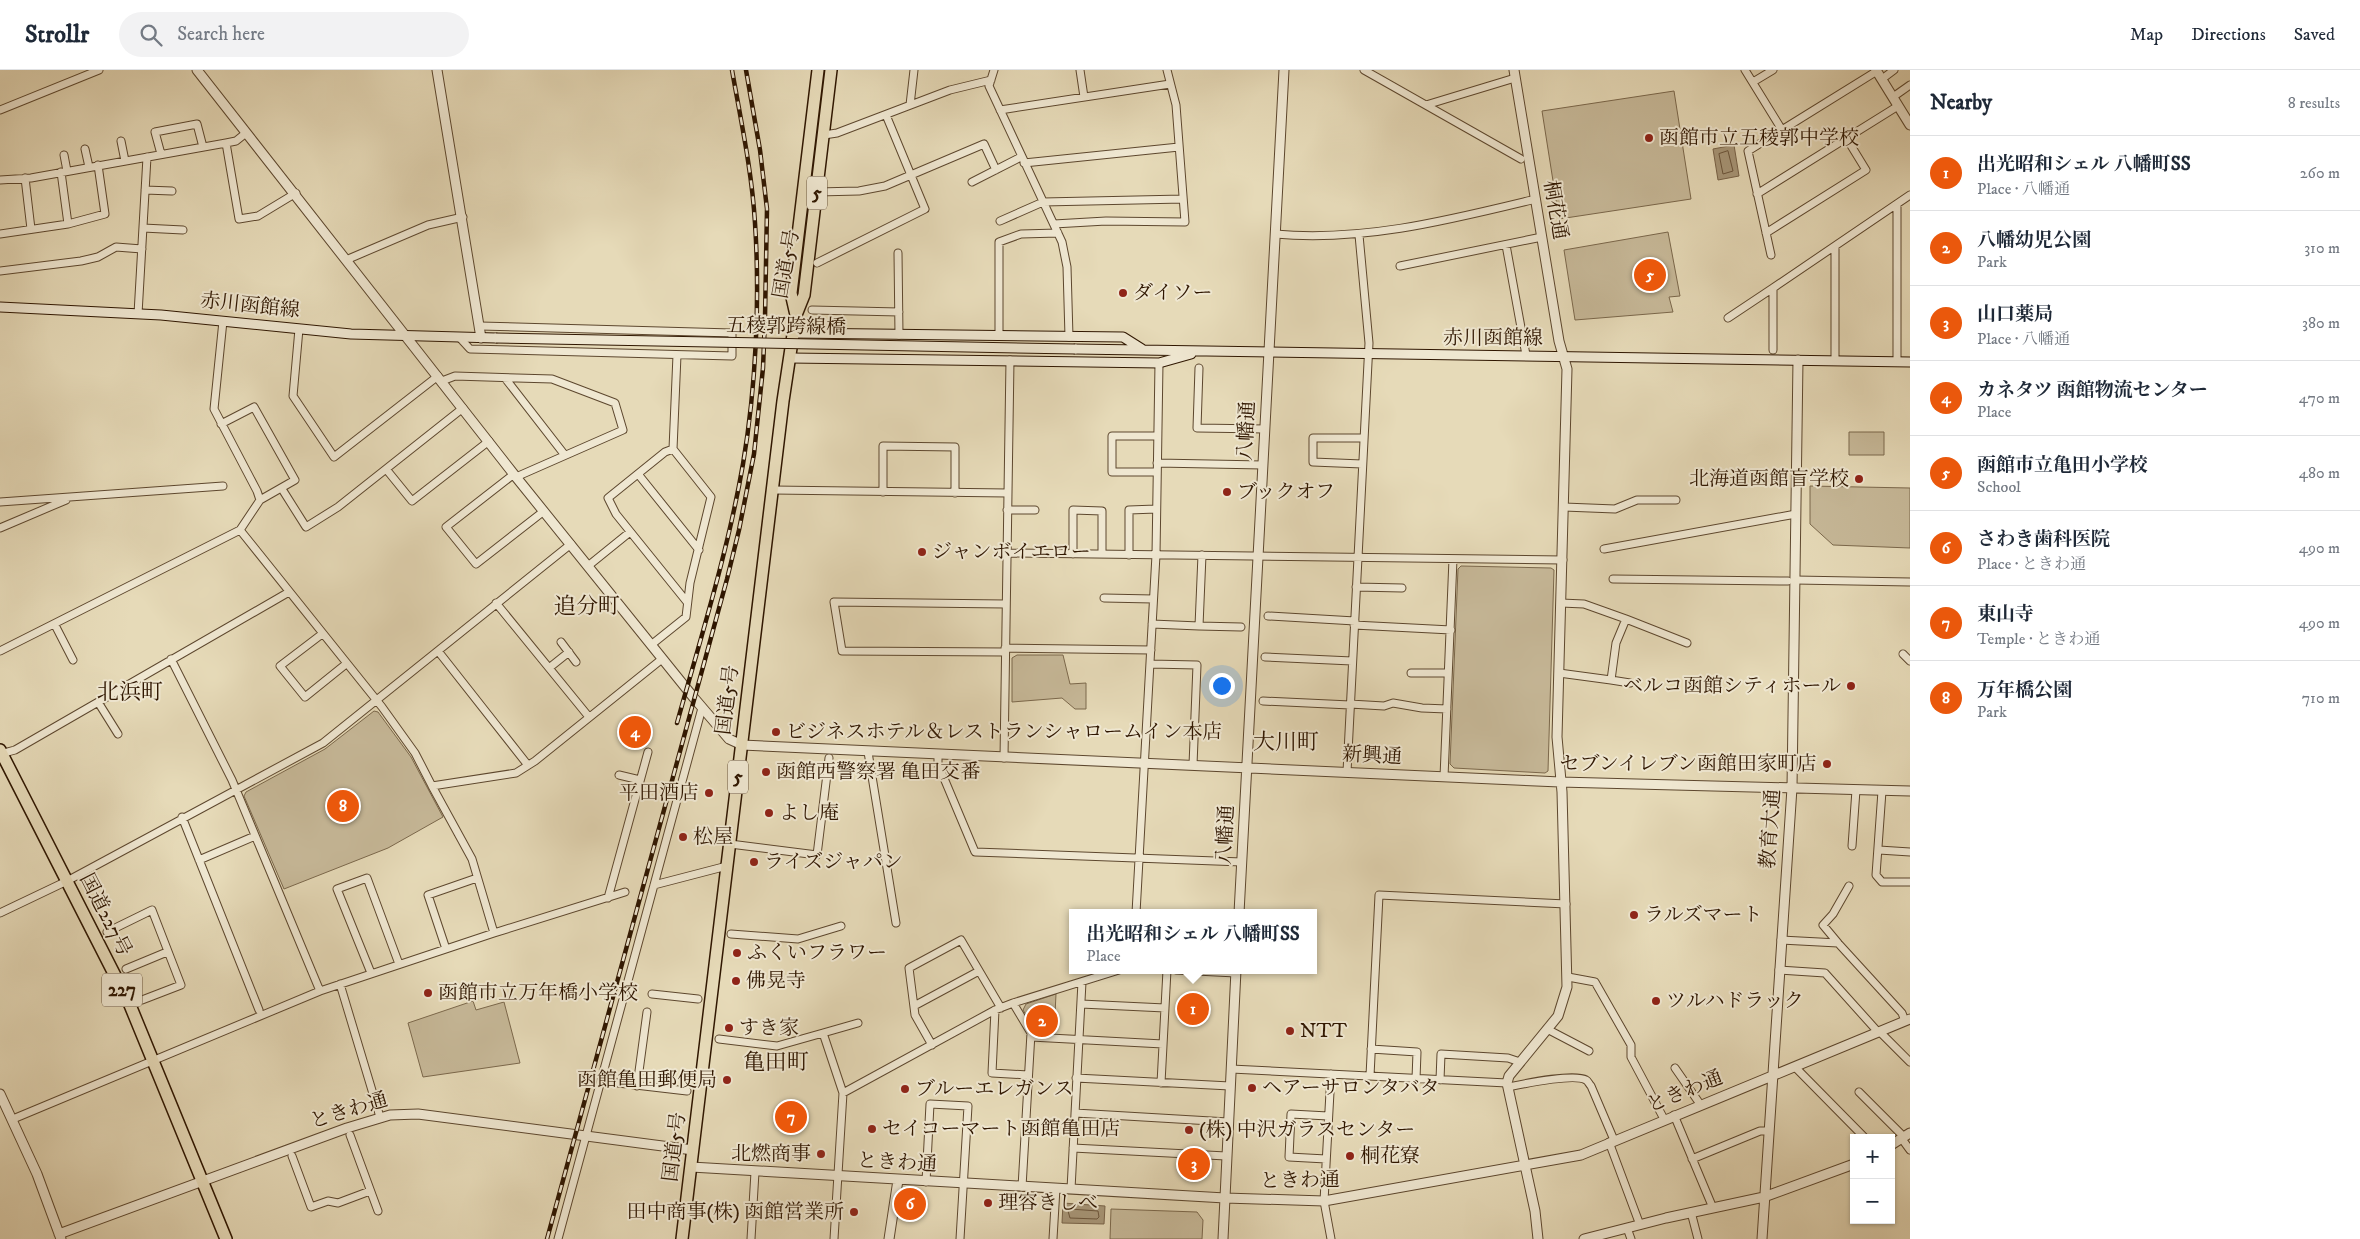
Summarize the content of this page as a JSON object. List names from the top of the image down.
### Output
{
  "streets": {
    "highway": [
      "5",
      "国道5号",
      "国道227号",
      "227"
    ],
    "street": [
      "桐花通",
      "赤川函館線",
      "五稜郭跨線橋",
      "八幡通",
      "新興通",
      "教育大通",
      "ときわ通"
    ]
  },
  "crossings": [
    ["桐花通", "赤川函館線"],
    ["桐花通", "新興通"],
    ["国道5号", "新興通"],
    ["国道5号", "ときわ通"],
    ["赤川函館線", "五稜郭跨線橋"],
    ["赤川函館線", "八幡通"],
    ["赤川函館線", "教育大通"],
    ["八幡通", "新興通"],
    ["新興通", "教育大通"],
    ["教育大通", "ときわ通"],
    ["国道227号", "ときわ通"]
  ],
  "districts": [
    "追分町",
    "北浜町",
    "大川町",
    "亀田町"
  ],
  "places": [
    "函館市立五稜郭中学校",
    "ダイソー",
    "北海道函館盲学校",
    "ブックオフ",
    "ジャンボイエロー",
    "ベルコ函館シティホール",
    "ビジネスホテル＆レストランシャロームイン本店",
    "セブンイレブン函館田家町店",
    "函館西警察署 亀田交番",
    "平田酒店",
    "よし庵",
    "松屋",
    "ライズジャパン",
    "ラルズマート",
    "ふくいフラワー",
    "佛晃寺",
    "函館市立万年橋小学校",
    "ツルハドラック",
    "すき家",
    "NTT",
    "函館亀田郵便局",
    "ヘアーサロンタバタ",
    "ブルーエレガンス",
    "セイコーマート函館亀田店",
    "(株) 中沢ガラスセンター",
    "北燃商事",
    "桐花寮",
    "理容きしべ",
    "田中商事(株) 函館営業所"
  ],
  "page": {
    "header": "Strollr",
    "search": "Search here",
    "nav": ["Map", "Directions", "Saved"],
    "heading": ["Nearby", "8 results"],
    "list": [
      {
        "mark": "1",
        "name": "出光昭和シェル 八幡町SS",
        "note": "Place · 八幡通",
        "value": "260 m"
      },
      {
        "mark": "2",
        "name": "八幡幼児公園",
        "note": "Park",
        "value": "310 m"
      },
      {
        "mark": "3",
        "name": "山口薬局",
        "note": "Place · 八幡通",
        "value": "380 m"
      },
      {
        "mark": "4",
        "name": "カネタツ 函館物流センター",
        "note": "Place",
        "value": "470 m"
      },
      {
        "mark": "5",
        "name": "函館市立亀田小学校",
        "note": "School",
        "value": "480 m"
      },
      {
        "mark": "6",
        "name": "さわき歯科医院",
        "note": "Place · ときわ通",
        "value": "490 m"
      },
      {
        "mark": "7",
        "name": "東山寺",
        "note": "Temple · ときわ通",
        "value": "490 m"
      },
      {
        "mark": "8",
        "name": "万年橋公園",
        "note": "Park",
        "value": "710 m"
      }
    ],
    "pins": [
      "5",
      "4",
      "8",
      "1",
      "2",
      "7",
      "3",
      "6"
    ],
    "popup": ["出光昭和シェル 八幡町SS", "Place"],
    "map_buttons": ["+", "−"]
  }
}
